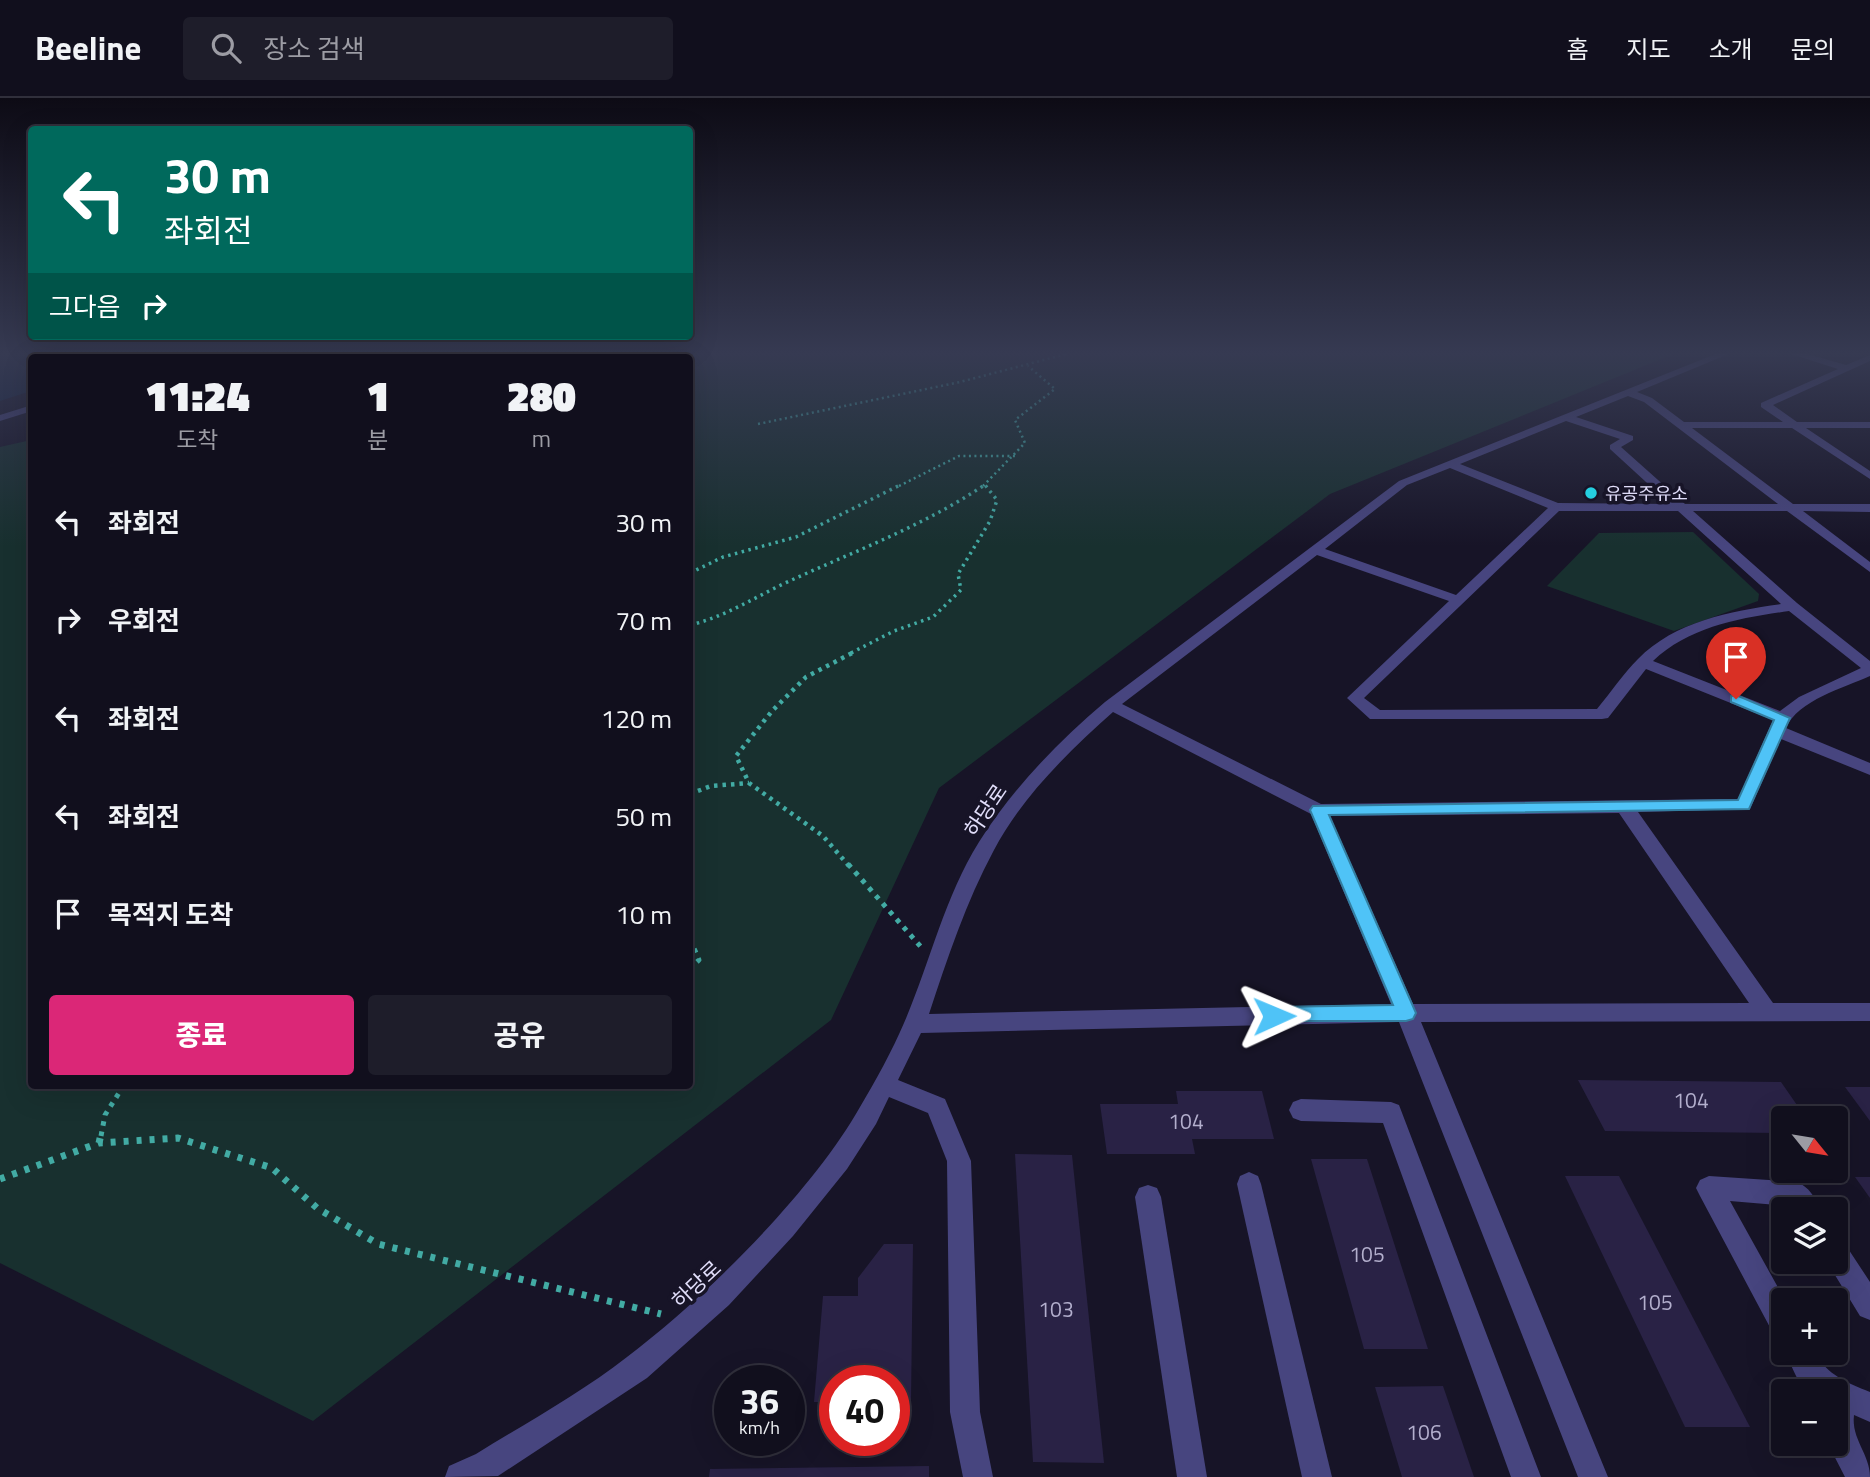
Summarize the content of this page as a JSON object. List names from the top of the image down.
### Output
{
  "streets": {
    "street": ["하당로"]
  },
  "places": ["유공주유소"],
  "house_numbers": [
    "104",
    "104",
    "105",
    "105",
    "103",
    "106"
  ],
  "north": "bottom right",
  "page": {
    "header": "Beeline",
    "search": "장소 검색",
    "nav": [
      "홈",
      "지도",
      "소개",
      "문의"
    ],
    "turn": ["30 m", "좌회전"],
    "then": "그다음",
    "eta": [
      "11:24",
      "도착",
      "1",
      "분",
      "280",
      "m"
    ],
    "list": [
      {
        "name": "좌회전",
        "value": "30 m"
      },
      {
        "name": "우회전",
        "value": "70 m"
      },
      {
        "name": "좌회전",
        "value": "120 m"
      },
      {
        "name": "좌회전",
        "value": "50 m"
      },
      {
        "name": "목적지 도착",
        "value": "10 m"
      }
    ],
    "buttons": ["종료", "공유"],
    "map_buttons": ["+", "−"],
    "speed": "36 km/h",
    "limit": "40"
  }
}
